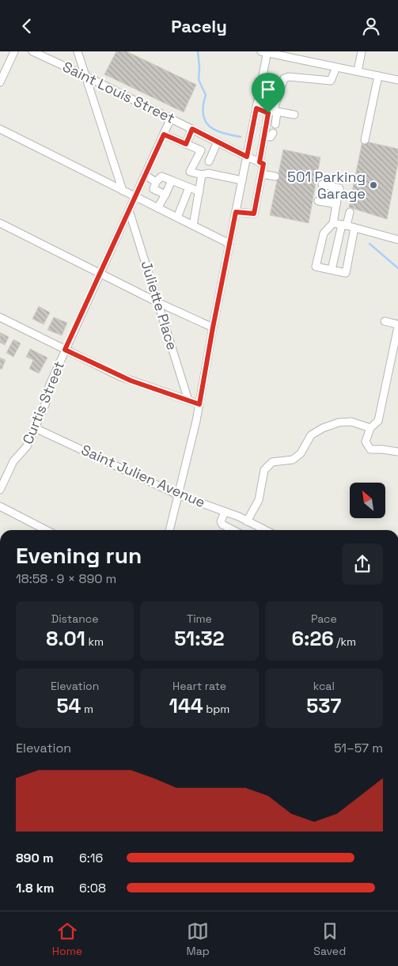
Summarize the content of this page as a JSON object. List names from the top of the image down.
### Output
{
  "streets": {
    "street": [
      "Saint Louis Street",
      "Juliette Place",
      "Curtis Street",
      "Saint Julien Avenue"
    ]
  },
  "crossings": [
    ["Saint Louis Street", "Curtis Street"],
    ["Juliette Place", "Curtis Street"],
    ["Curtis Street", "Saint Julien Avenue"]
  ],
  "places": ["501 Parking Garage"],
  "north": "top left",
  "page": {
    "header": "Pacely",
    "heading": ["Evening run", "18:58 · 9 × 890 m"],
    "stats": [
      ["Distance", "8.01 km"],
      ["Time", "51:32"],
      ["Pace", "6:26 /km"],
      ["Elevation", "54 m"],
      ["Heart rate", "144 bpm"],
      ["kcal", "537"]
    ],
    "chart": ["Elevation", "51–57 m"],
    "list": [
      {
        "name": "890 m",
        "note": "6:16"
      },
      {
        "name": "1.8 km",
        "note": "6:08"
      }
    ],
    "tabs": ["Home", "Map", "Saved"]
  }
}
